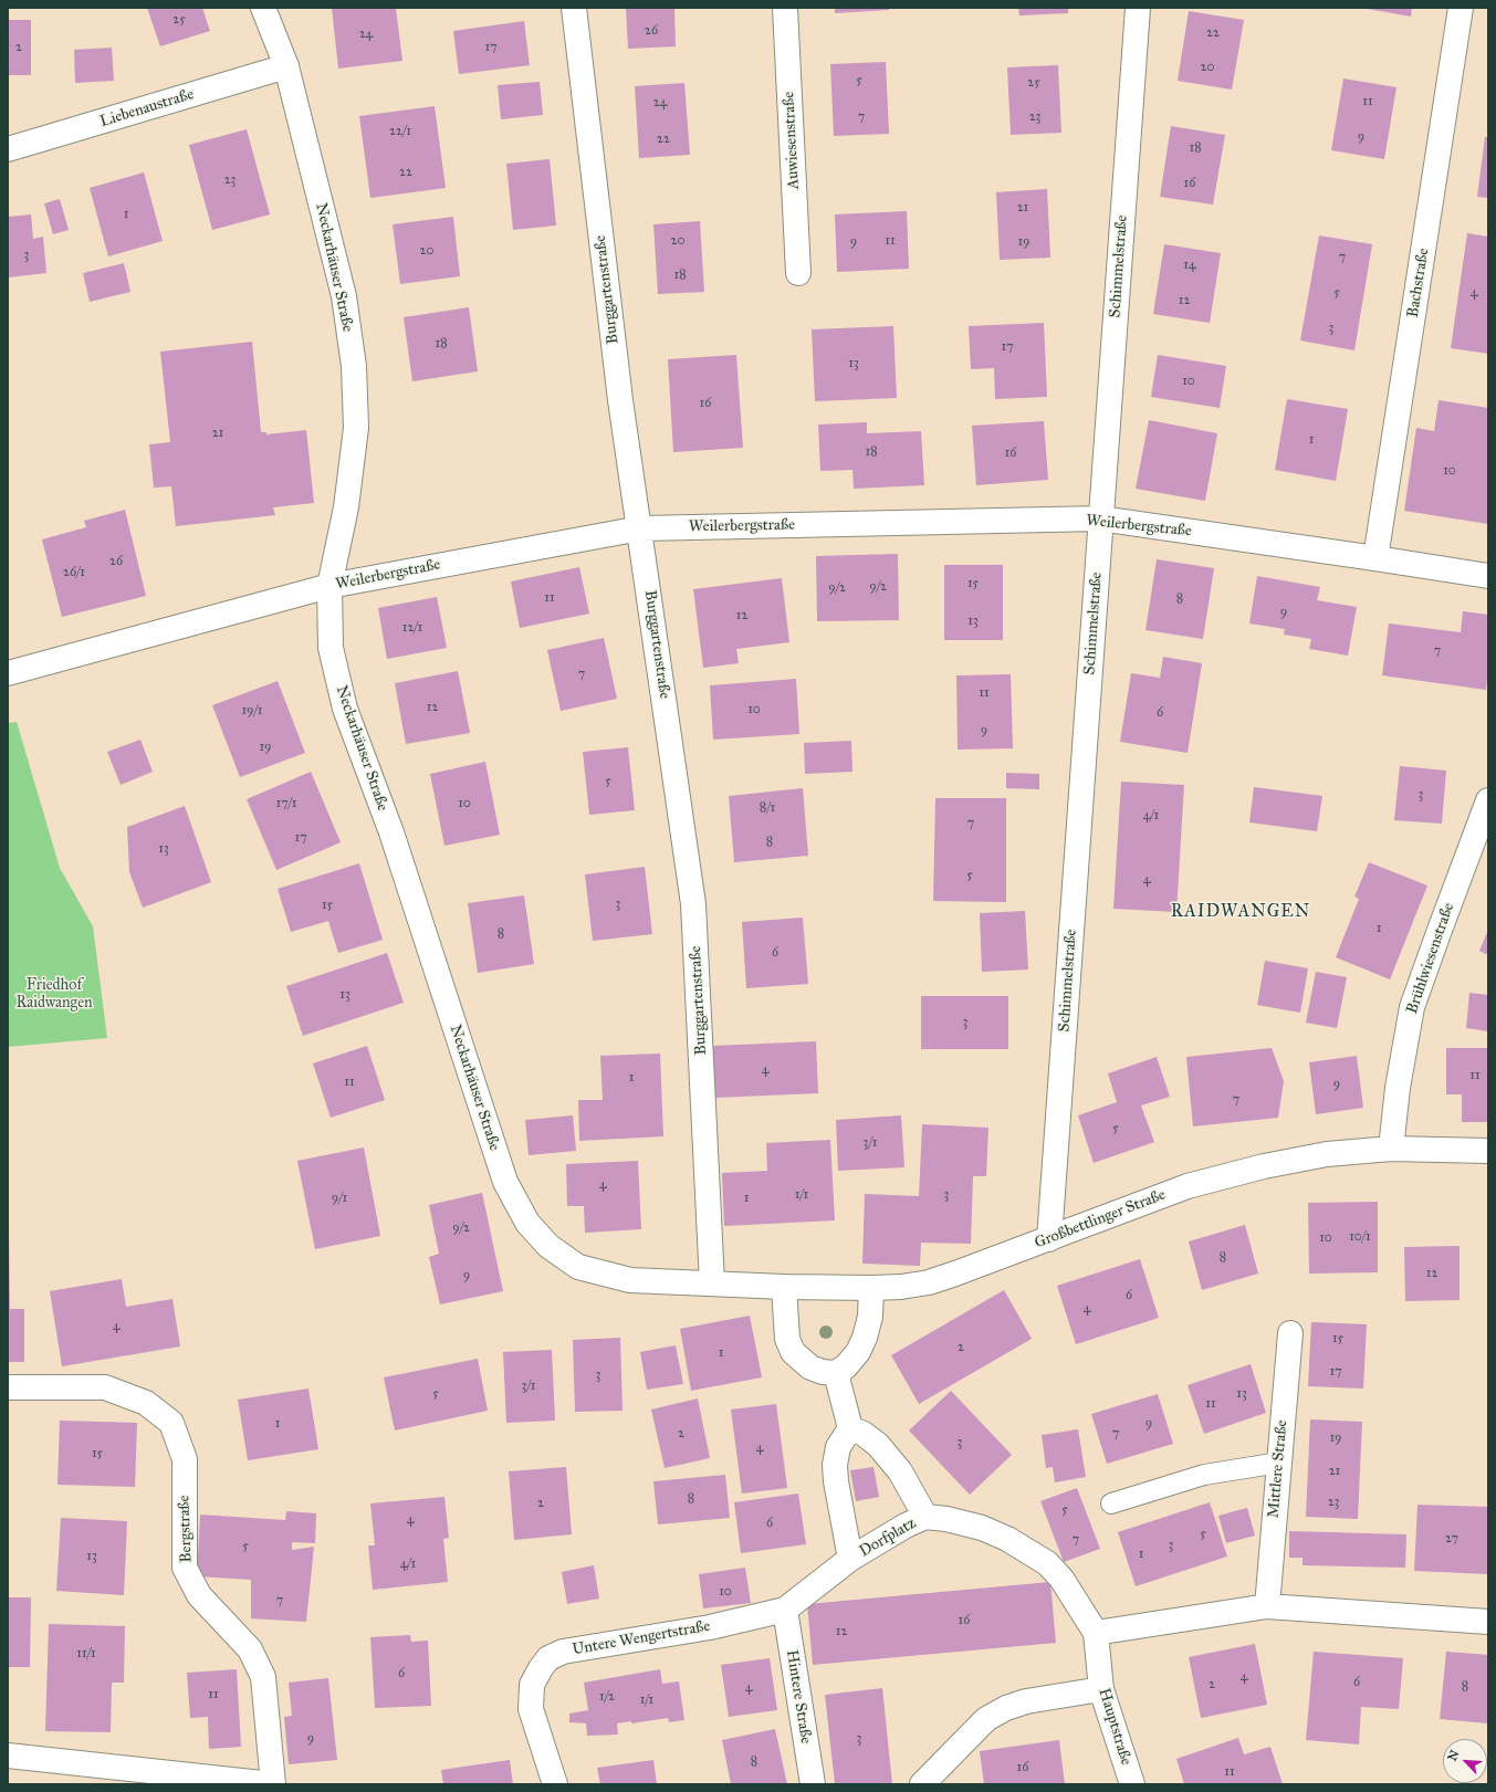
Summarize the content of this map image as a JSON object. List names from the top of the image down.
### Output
{
  "streets": {
    "street": [
      "Liebenaustraße",
      "Auwiesenstraße",
      "Schimmelstraße",
      "Neckarhäuser Straße",
      "Bachstraße",
      "Burggartenstraße",
      "Weilerbergstraße",
      "Brühlwiesenstraße",
      "Großbettlinger Straße",
      "Mittlere Straße",
      "Bergstraße",
      "Dorfplatz",
      "Untere Wengertstraße",
      "Hintere Straße",
      "Hauptstraße"
    ]
  },
  "crossings": [
    ["Liebenaustraße", "Neckarhäuser Straße"],
    ["Schimmelstraße", "Weilerbergstraße"],
    ["Schimmelstraße", "Großbettlinger Straße"],
    ["Neckarhäuser Straße", "Burggartenstraße"],
    ["Neckarhäuser Straße", "Weilerbergstraße"],
    ["Neckarhäuser Straße", "Großbettlinger Straße"],
    ["Bachstraße", "Weilerbergstraße"],
    ["Burggartenstraße", "Weilerbergstraße"],
    ["Burggartenstraße", "Großbettlinger Straße"],
    ["Brühlwiesenstraße", "Großbettlinger Straße"],
    ["Dorfplatz", "Untere Wengertstraße"],
    ["Dorfplatz", "Hauptstraße"],
    ["Untere Wengertstraße", "Hintere Straße"]
  ],
  "districts": ["RAIDWANGEN"],
  "parks": ["Friedhof Raidwangen"],
  "house_numbers": [
    "25",
    "26",
    "22",
    "24",
    "2",
    "17",
    "20",
    "5",
    "25",
    "11",
    "24",
    "7",
    "23",
    "22/1",
    "9",
    "22",
    "18",
    "22",
    "23",
    "16",
    "21",
    "1",
    "20",
    "11",
    "9",
    "19",
    "20",
    "3",
    "7",
    "14",
    "18",
    "5",
    "4",
    "12",
    "3",
    "18",
    "17",
    "13",
    "10",
    "16",
    "21",
    "1",
    "18",
    "16",
    "10",
    "26",
    "26/1",
    "15",
    "9/2",
    "9/2",
    "11",
    "8",
    "9",
    "12",
    "13",
    "12/1",
    "7",
    "7",
    "11",
    "12",
    "10",
    "19/1",
    "6",
    "9",
    "19",
    "5",
    "3",
    "17/1",
    "10",
    "8/1",
    "4/1",
    "7",
    "17",
    "8",
    "13",
    "5",
    "4",
    "3",
    "15",
    "1",
    "8",
    "6",
    "13",
    "3",
    "4",
    "11",
    "1",
    "11",
    "9",
    "7",
    "5",
    "3/1",
    "4",
    "1/1",
    "3",
    "9/1",
    "1",
    "9/2",
    "10/1",
    "10",
    "8",
    "12",
    "9",
    "6",
    "4",
    "4",
    "15",
    "2",
    "1",
    "17",
    "3",
    "3/1",
    "5",
    "13",
    "11",
    "1",
    "9",
    "2",
    "7",
    "19",
    "3",
    "4",
    "15",
    "21",
    "8",
    "23",
    "2",
    "5",
    "4",
    "6",
    "5",
    "27",
    "7",
    "3",
    "5",
    "1",
    "13",
    "4/1",
    "10",
    "7",
    "16",
    "12",
    "11/1",
    "6",
    "4",
    "6",
    "2",
    "8",
    "4",
    "11",
    "1/2",
    "1/1",
    "9",
    "3",
    "8",
    "16",
    "11"
  ],
  "north": "top left"
}
